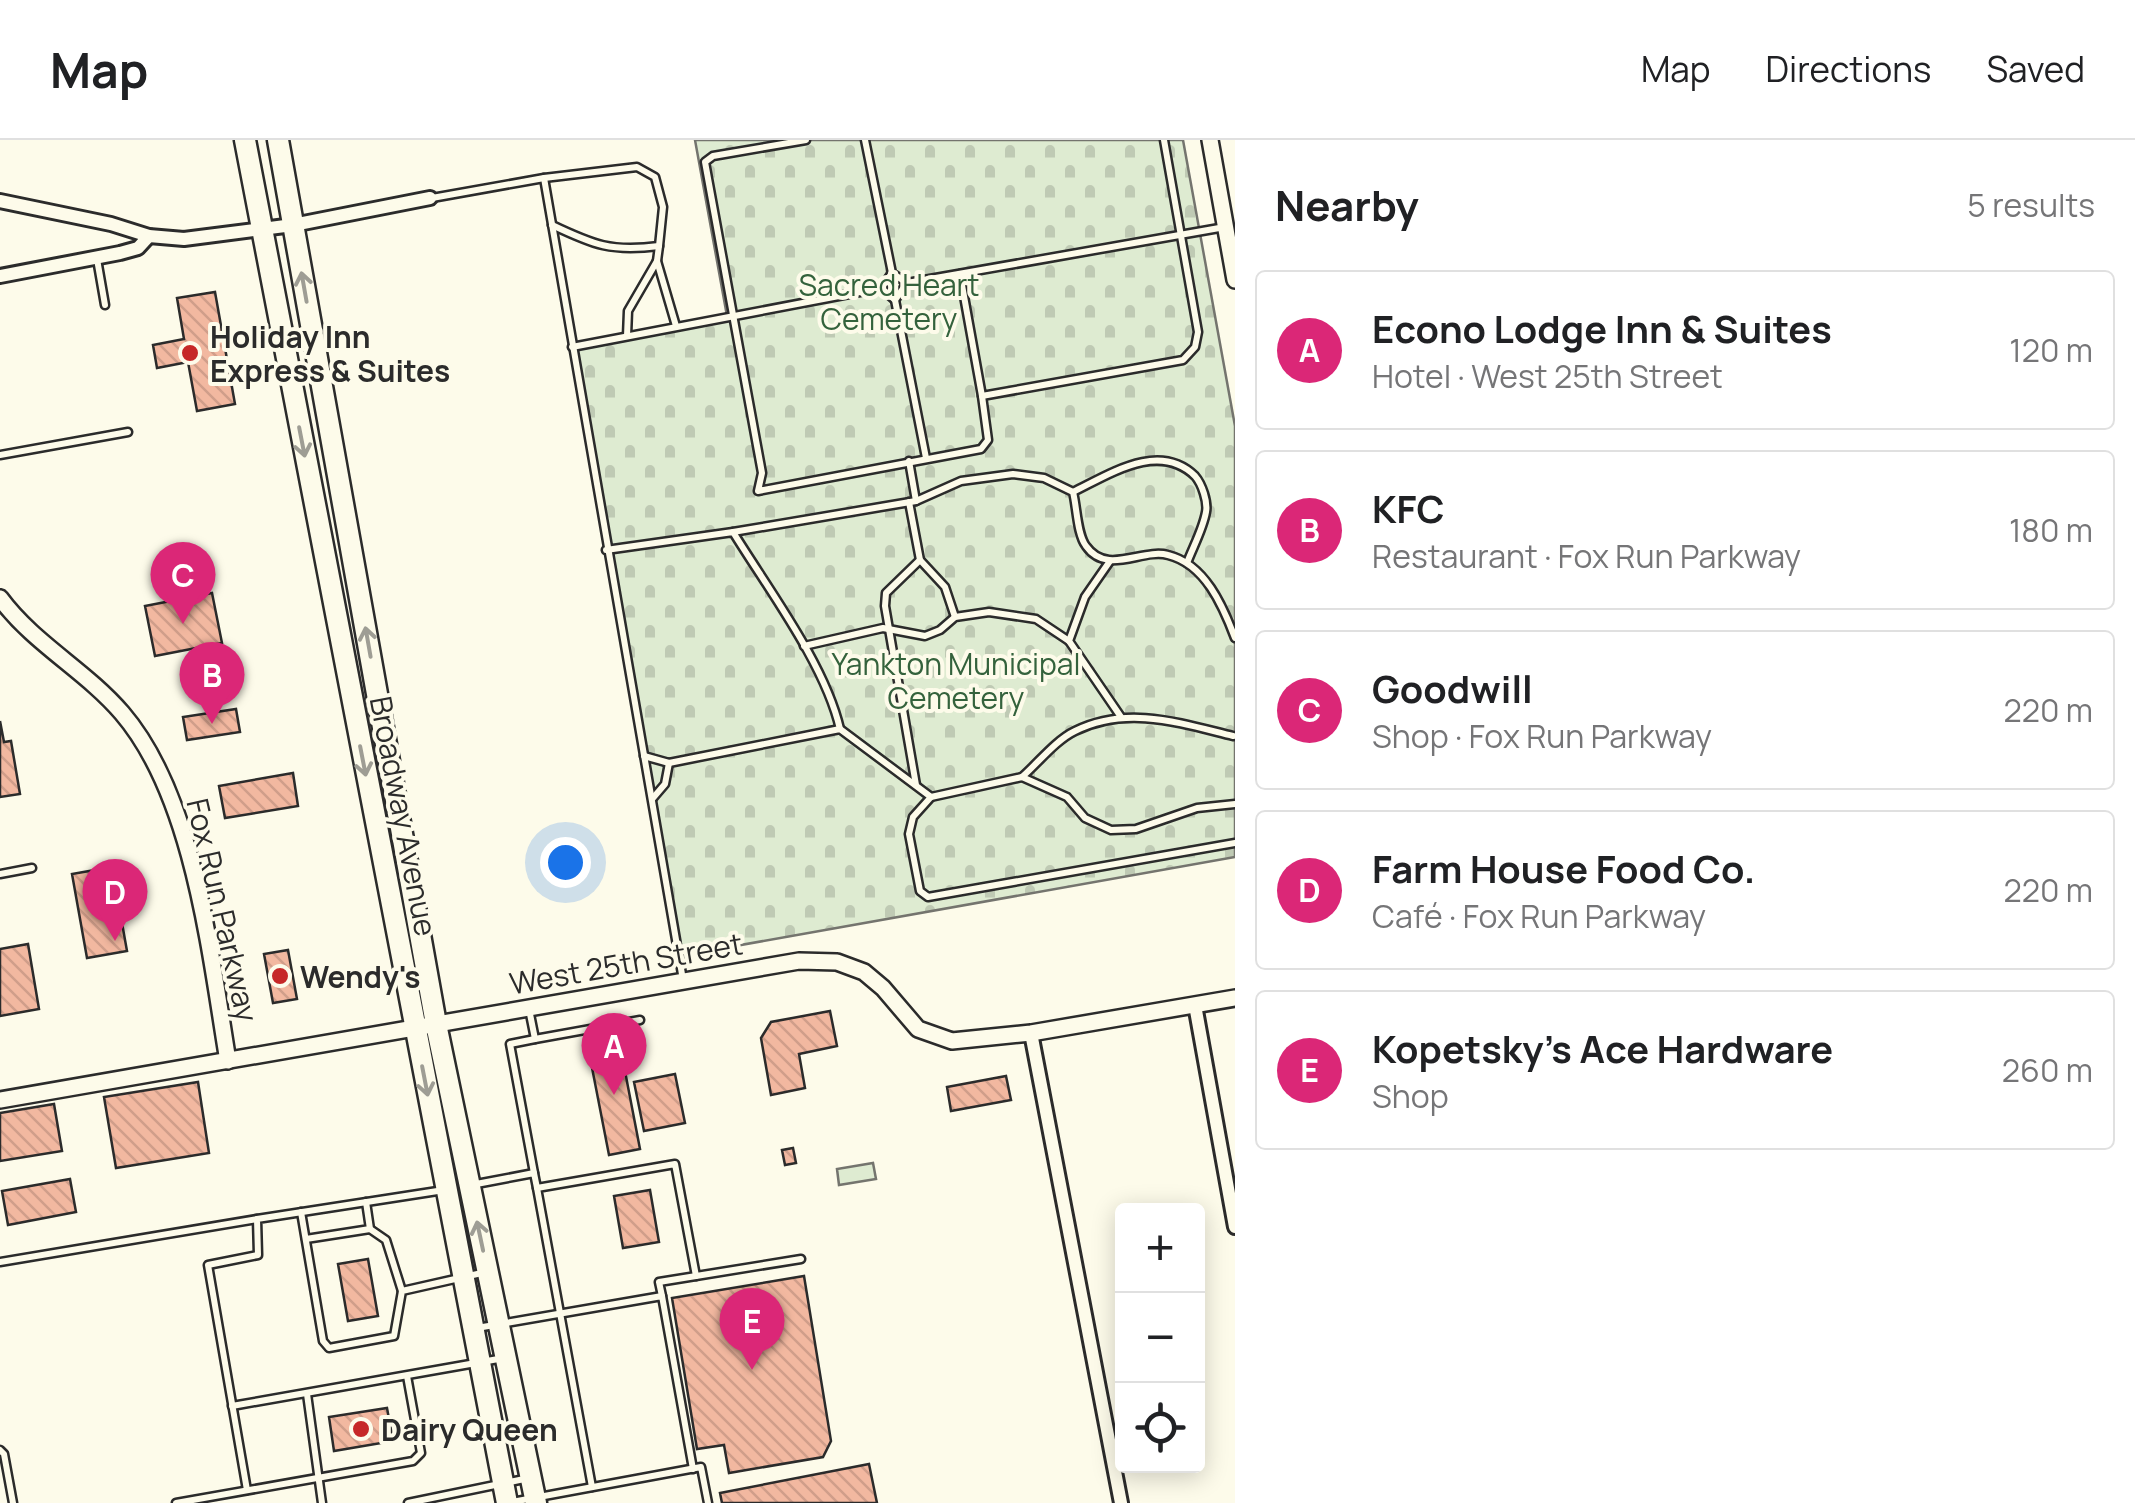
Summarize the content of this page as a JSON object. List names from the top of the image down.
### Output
{
  "streets": {
    "highway": ["Broadway Avenue"],
    "street": ["Fox Run Parkway", "West 25th Street"]
  },
  "crossings": [
    ["Broadway Avenue", "West 25th Street"],
    ["Fox Run Parkway", "West 25th Street"]
  ],
  "parks": ["Sacred Heart Cemetery", "Yankton Municipal Cemetery"],
  "places": ["Holiday Inn Express & Suites", "Wendy's", "Dairy Queen"],
  "page": {
    "header": "Map",
    "nav": ["Map", "Directions", "Saved"],
    "heading": ["Nearby", "5 results"],
    "list": [
      {
        "mark": "A",
        "name": "Econo Lodge Inn & Suites",
        "note": "Hotel · West 25th Street",
        "value": "120 m"
      },
      {
        "mark": "B",
        "name": "KFC",
        "note": "Restaurant · Fox Run Parkway",
        "value": "180 m"
      },
      {
        "mark": "C",
        "name": "Goodwill",
        "note": "Shop · Fox Run Parkway",
        "value": "220 m"
      },
      {
        "mark": "D",
        "name": "Farm House Food Co.",
        "note": "Café · Fox Run Parkway",
        "value": "220 m"
      },
      {
        "mark": "E",
        "name": "Kopetsky's Ace Hardware",
        "note": "Shop",
        "value": "260 m"
      }
    ],
    "pins": [
      "C",
      "B",
      "D",
      "A",
      "E"
    ],
    "map_buttons": ["+", "−"]
  }
}
